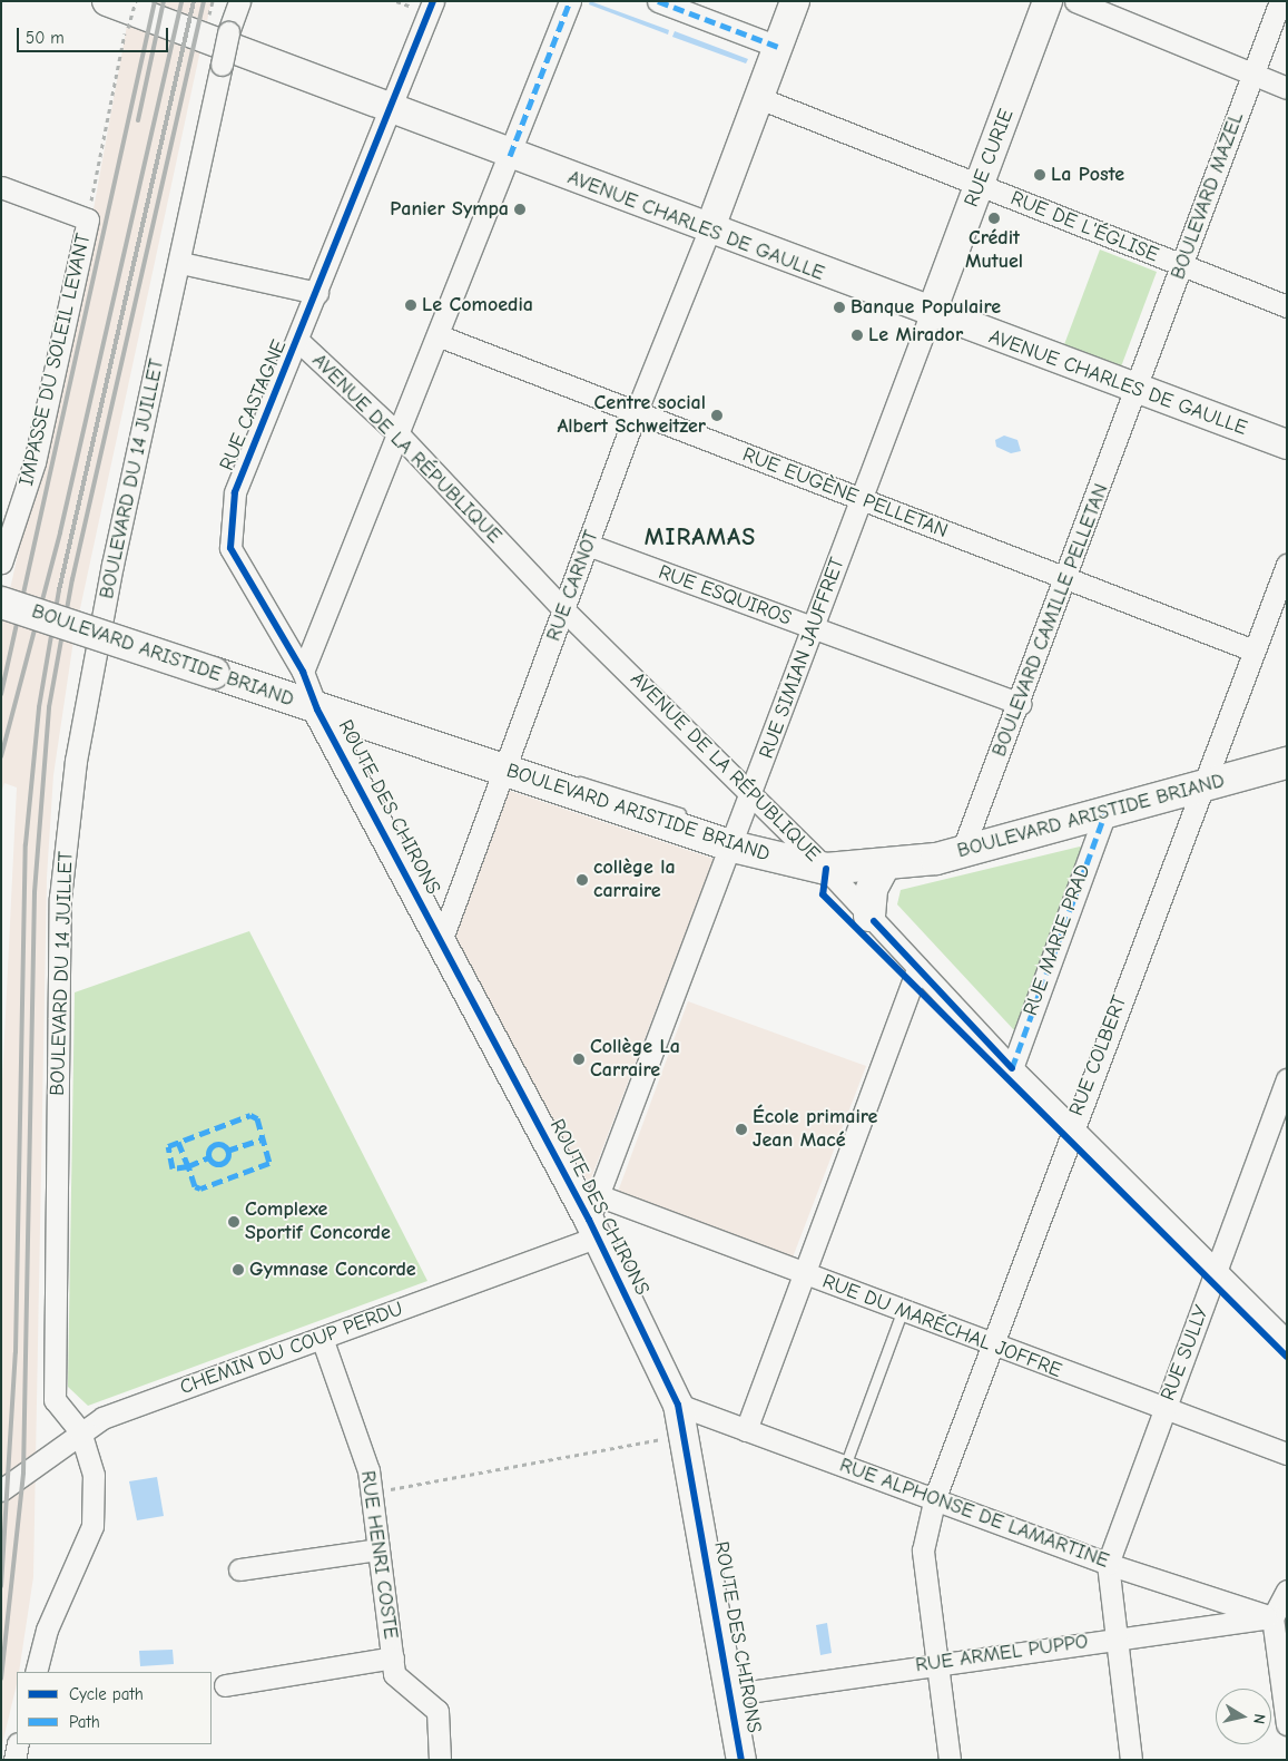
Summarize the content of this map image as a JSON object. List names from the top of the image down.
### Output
{
  "streets": {
    "main road": [
      "RUE CURIE",
      "AVENUE CHARLES DE GAULLE",
      "BOULEVARD ARISTIDE BRIAND",
      "ROUTE DES CHIRONS"
    ],
    "street": [
      "BOULEVARD MAZEL",
      "RUE DE L'ÉGLISE",
      "IMPASSE DU SOLEIL LEVANT",
      "RUE CASTAGNE",
      "AVENUE DE LA RÉPUBLIQUE",
      "BOULEVARD DU 14 JUILLET",
      "RUE EUGÈNE PELLETAN",
      "RUE CARNOT",
      "RUE ESQUIROS",
      "BOULEVARD CAMILLE PELLETAN",
      "RUE SIMIAN JAUFFRET",
      "RUE MARIE PRAD",
      "RUE COLBERT",
      "RUE DU MARÉCHAL JOFFRE",
      "CHEMIN DU COUP PERDU",
      "RUE SULLY",
      "RUE ALPHONSE DE LAMARTINE",
      "RUE HENRI COSTE",
      "RUE ARMEL PUPPO"
    ]
  },
  "crossings": [
    ["RUE CURIE", "AVENUE CHARLES DE GAULLE"],
    ["RUE CURIE", "RUE DE L'ÉGLISE"],
    ["RUE CURIE", "RUE SIMIAN JAUFFRET"],
    ["BOULEVARD MAZEL", "AVENUE CHARLES DE GAULLE"],
    ["BOULEVARD MAZEL", "RUE DE L'ÉGLISE"],
    ["BOULEVARD MAZEL", "BOULEVARD CAMILLE PELLETAN"],
    ["AVENUE CHARLES DE GAULLE", "RUE CASTAGNE"],
    ["AVENUE CHARLES DE GAULLE", "RUE CARNOT"],
    ["AVENUE CHARLES DE GAULLE", "BOULEVARD CAMILLE PELLETAN"],
    ["AVENUE CHARLES DE GAULLE", "RUE SIMIAN JAUFFRET"],
    ["RUE CASTAGNE", "AVENUE DE LA RÉPUBLIQUE"],
    ["RUE CASTAGNE", "BOULEVARD ARISTIDE BRIAND"],
    ["RUE CASTAGNE", "ROUTE DES CHIRONS"],
    ["AVENUE DE LA RÉPUBLIQUE", "RUE CARNOT"],
    ["AVENUE DE LA RÉPUBLIQUE", "BOULEVARD ARISTIDE BRIAND"],
    ["AVENUE DE LA RÉPUBLIQUE", "RUE SIMIAN JAUFFRET"],
    ["AVENUE DE LA RÉPUBLIQUE", "RUE MARIE PRAD"],
    ["AVENUE DE LA RÉPUBLIQUE", "RUE COLBERT"],
    ["AVENUE DE LA RÉPUBLIQUE", "RUE SULLY"],
    ["BOULEVARD DU 14 JUILLET", "CHEMIN DU COUP PERDU"],
    ["RUE EUGÈNE PELLETAN", "RUE CARNOT"],
    ["RUE EUGÈNE PELLETAN", "BOULEVARD CAMILLE PELLETAN"],
    ["RUE EUGÈNE PELLETAN", "RUE SIMIAN JAUFFRET"],
    ["RUE EUGÈNE PELLETAN", "RUE COLBERT"],
    ["RUE CARNOT", "RUE ESQUIROS"],
    ["RUE CARNOT", "BOULEVARD ARISTIDE BRIAND"],
    ["RUE CARNOT", "ROUTE DES CHIRONS"],
    ["RUE ESQUIROS", "BOULEVARD CAMILLE PELLETAN"],
    ["RUE ESQUIROS", "RUE SIMIAN JAUFFRET"],
    ["BOULEVARD CAMILLE PELLETAN", "BOULEVARD ARISTIDE BRIAND"],
    ["BOULEVARD ARISTIDE BRIAND", "RUE SIMIAN JAUFFRET"],
    ["BOULEVARD ARISTIDE BRIAND", "ROUTE DES CHIRONS"],
    ["BOULEVARD ARISTIDE BRIAND", "RUE MARIE PRAD"],
    ["BOULEVARD ARISTIDE BRIAND", "RUE COLBERT"],
    ["RUE SIMIAN JAUFFRET", "ROUTE DES CHIRONS"],
    ["RUE SIMIAN JAUFFRET", "RUE DU MARÉCHAL JOFFRE"],
    ["RUE SIMIAN JAUFFRET", "CHEMIN DU COUP PERDU"],
    ["ROUTE DES CHIRONS", "RUE DU MARÉCHAL JOFFRE"],
    ["ROUTE DES CHIRONS", "CHEMIN DU COUP PERDU"],
    ["ROUTE DES CHIRONS", "RUE ALPHONSE DE LAMARTINE"],
    ["ROUTE DES CHIRONS", "RUE ARMEL PUPPO"],
    ["RUE COLBERT", "RUE DU MARÉCHAL JOFFRE"],
    ["RUE COLBERT", "RUE ALPHONSE DE LAMARTINE"],
    ["RUE COLBERT", "RUE ARMEL PUPPO"],
    ["RUE DU MARÉCHAL JOFFRE", "CHEMIN DU COUP PERDU"],
    ["RUE DU MARÉCHAL JOFFRE", "RUE SULLY"],
    ["CHEMIN DU COUP PERDU", "RUE HENRI COSTE"],
    ["RUE SULLY", "RUE ALPHONSE DE LAMARTINE"],
    ["RUE ALPHONSE DE LAMARTINE", "RUE ARMEL PUPPO"]
  ],
  "districts": ["MIRAMAS"],
  "places": [
    "La Poste",
    "Panier Sympa",
    "Crédit Mutuel",
    "Le Comoedia",
    "Banque Populaire",
    "Le Mirador",
    "Centre social Albert Schweitzer",
    "collège la carraire",
    "Collège La Carraire",
    "École primaire Jean Macé",
    "Complexe Sportif Concorde",
    "Gymnase Concorde"
  ],
  "legend": ["Cycle path", "Path"],
  "scale_bar": "50 m",
  "north": "right"
}
